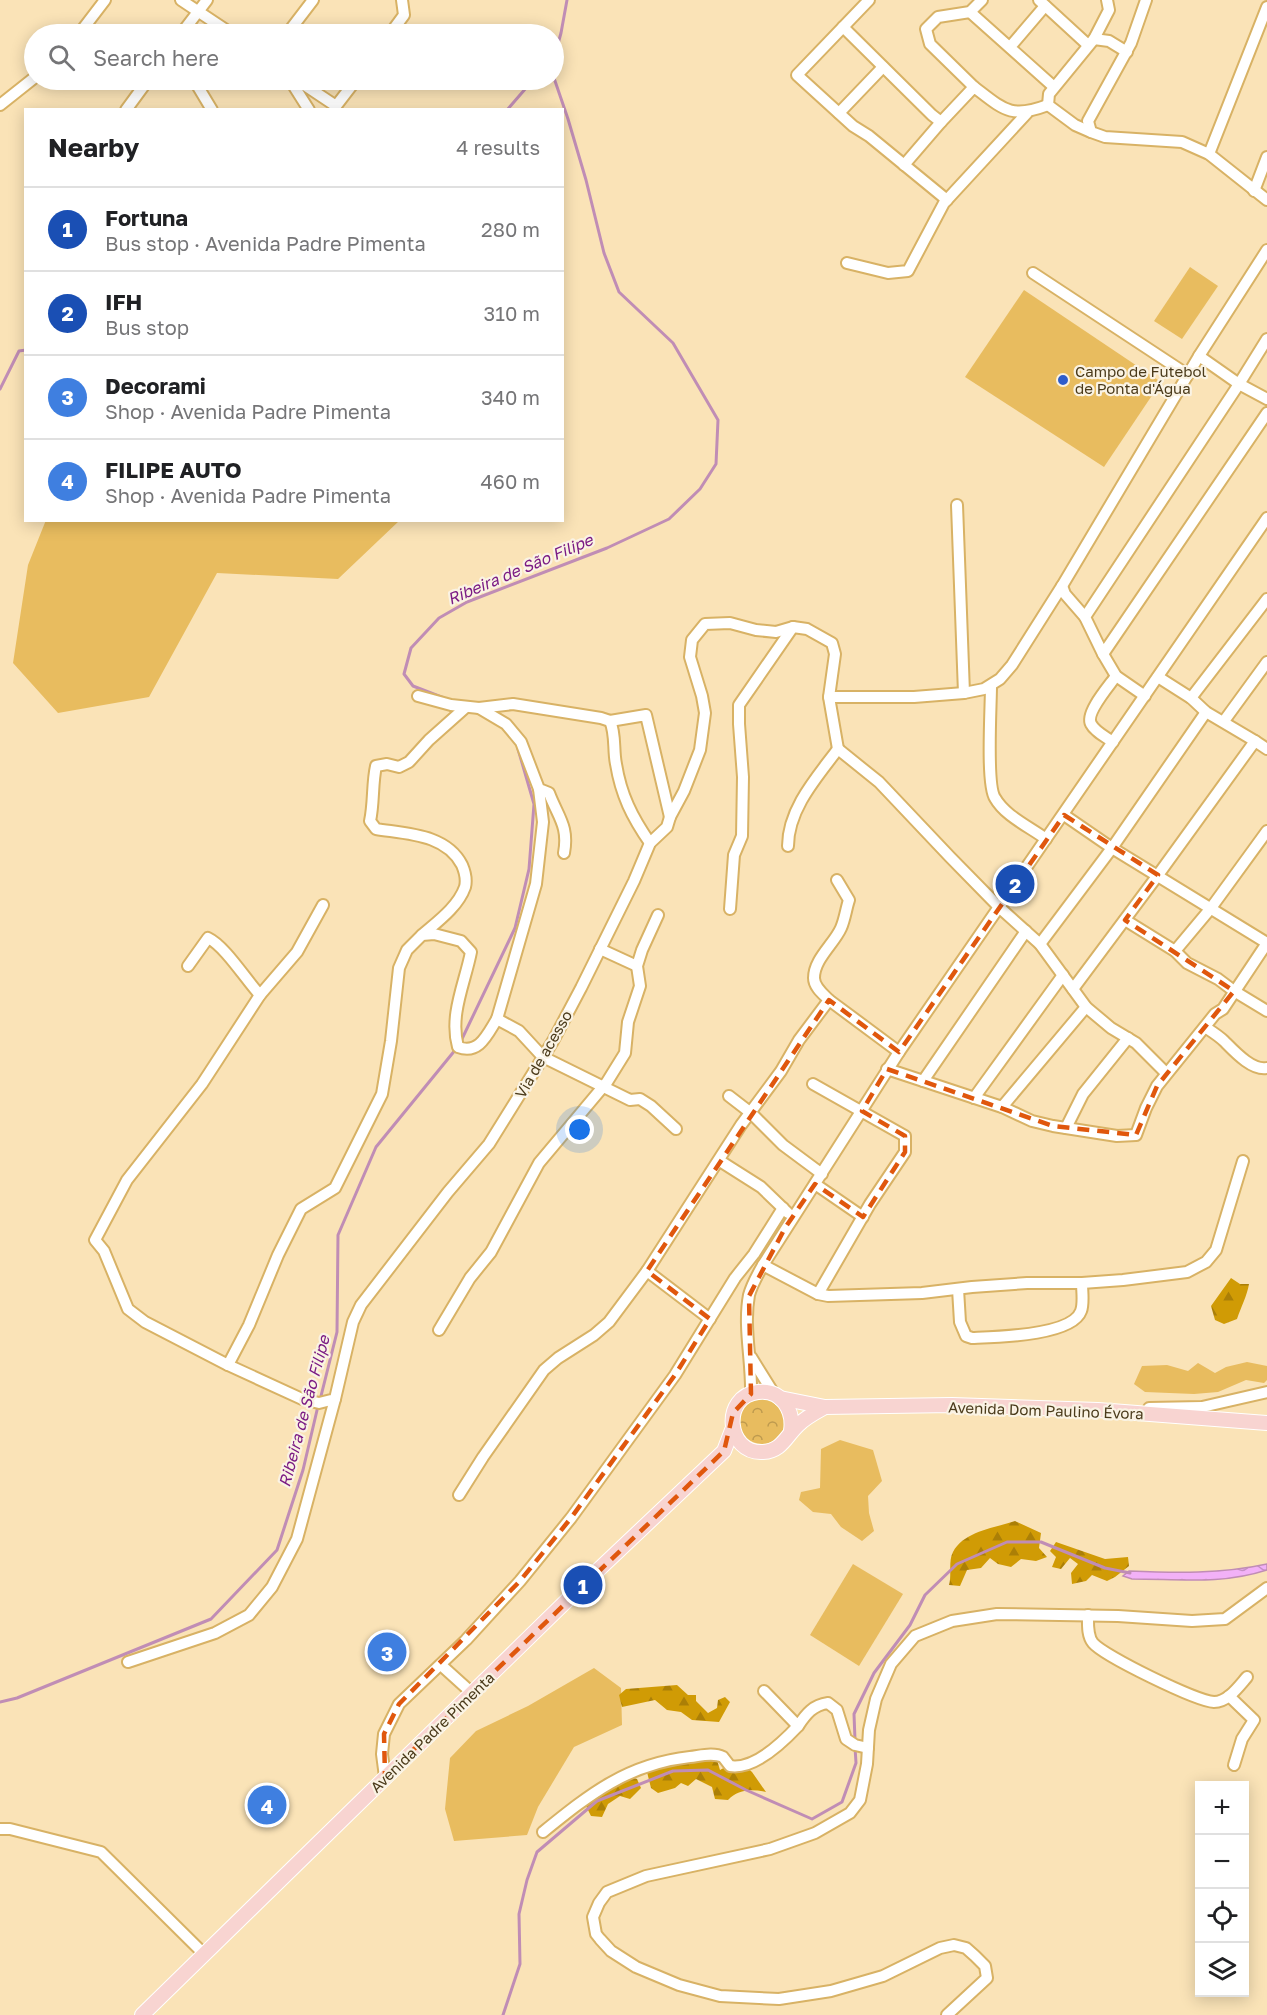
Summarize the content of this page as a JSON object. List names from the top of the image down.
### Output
{
  "streets": {
    "main road": ["Avenida Dom Paulino Évora", "Avenida Padre Pimenta"],
    "street": ["Via de acesso"]
  },
  "water": ["Ribeira de São Filipe"],
  "places": ["Campo de Futebol de Ponta d'Água"],
  "page": {
    "search": "Search here",
    "heading": ["Nearby", "4 results"],
    "list": [
      {
        "mark": "1",
        "name": "Fortuna",
        "note": "Bus stop · Avenida Padre Pimenta",
        "value": "280 m"
      },
      {
        "mark": "2",
        "name": "IFH",
        "note": "Bus stop",
        "value": "310 m"
      },
      {
        "mark": "3",
        "name": "Decorami",
        "note": "Shop · Avenida Padre Pimenta",
        "value": "340 m"
      },
      {
        "mark": "4",
        "name": "FILIPE AUTO",
        "note": "Shop · Avenida Padre Pimenta",
        "value": "460 m"
      }
    ],
    "pins": [
      "2",
      "1",
      "3",
      "4"
    ],
    "map_buttons": ["+", "−"]
  }
}
